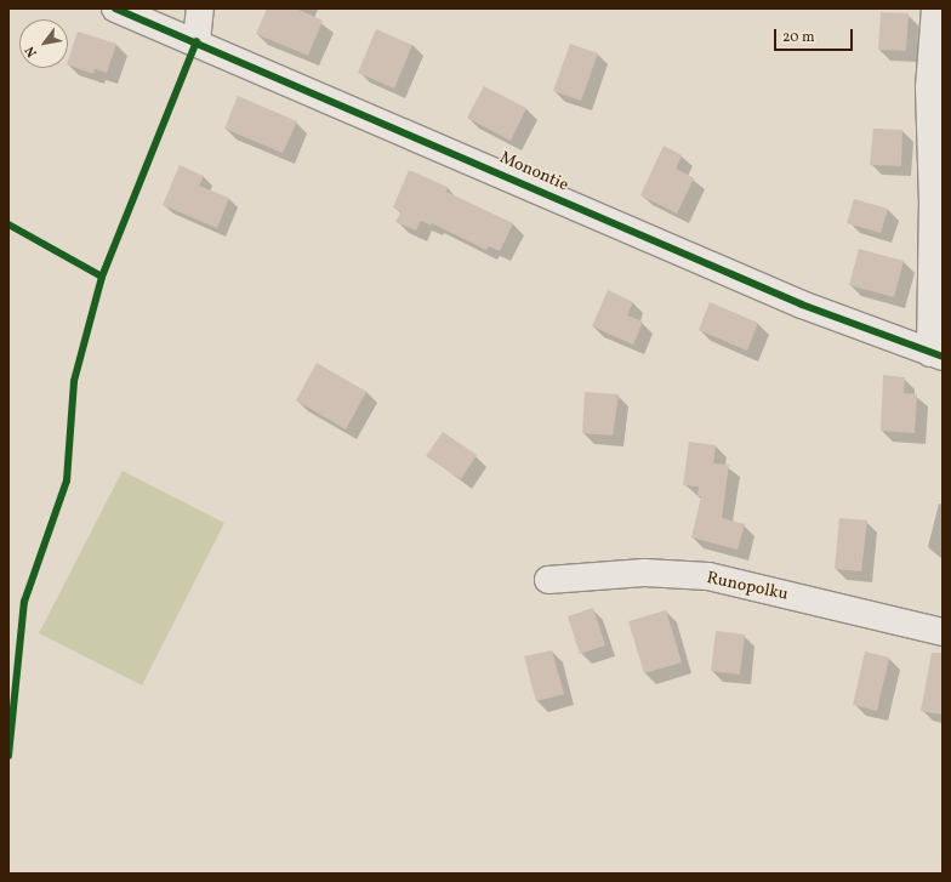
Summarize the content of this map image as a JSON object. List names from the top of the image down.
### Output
{
  "streets": {
    "street": ["Monontie", "Runopolku"]
  },
  "scale_bar": "20 m",
  "north": "bottom left"
}
